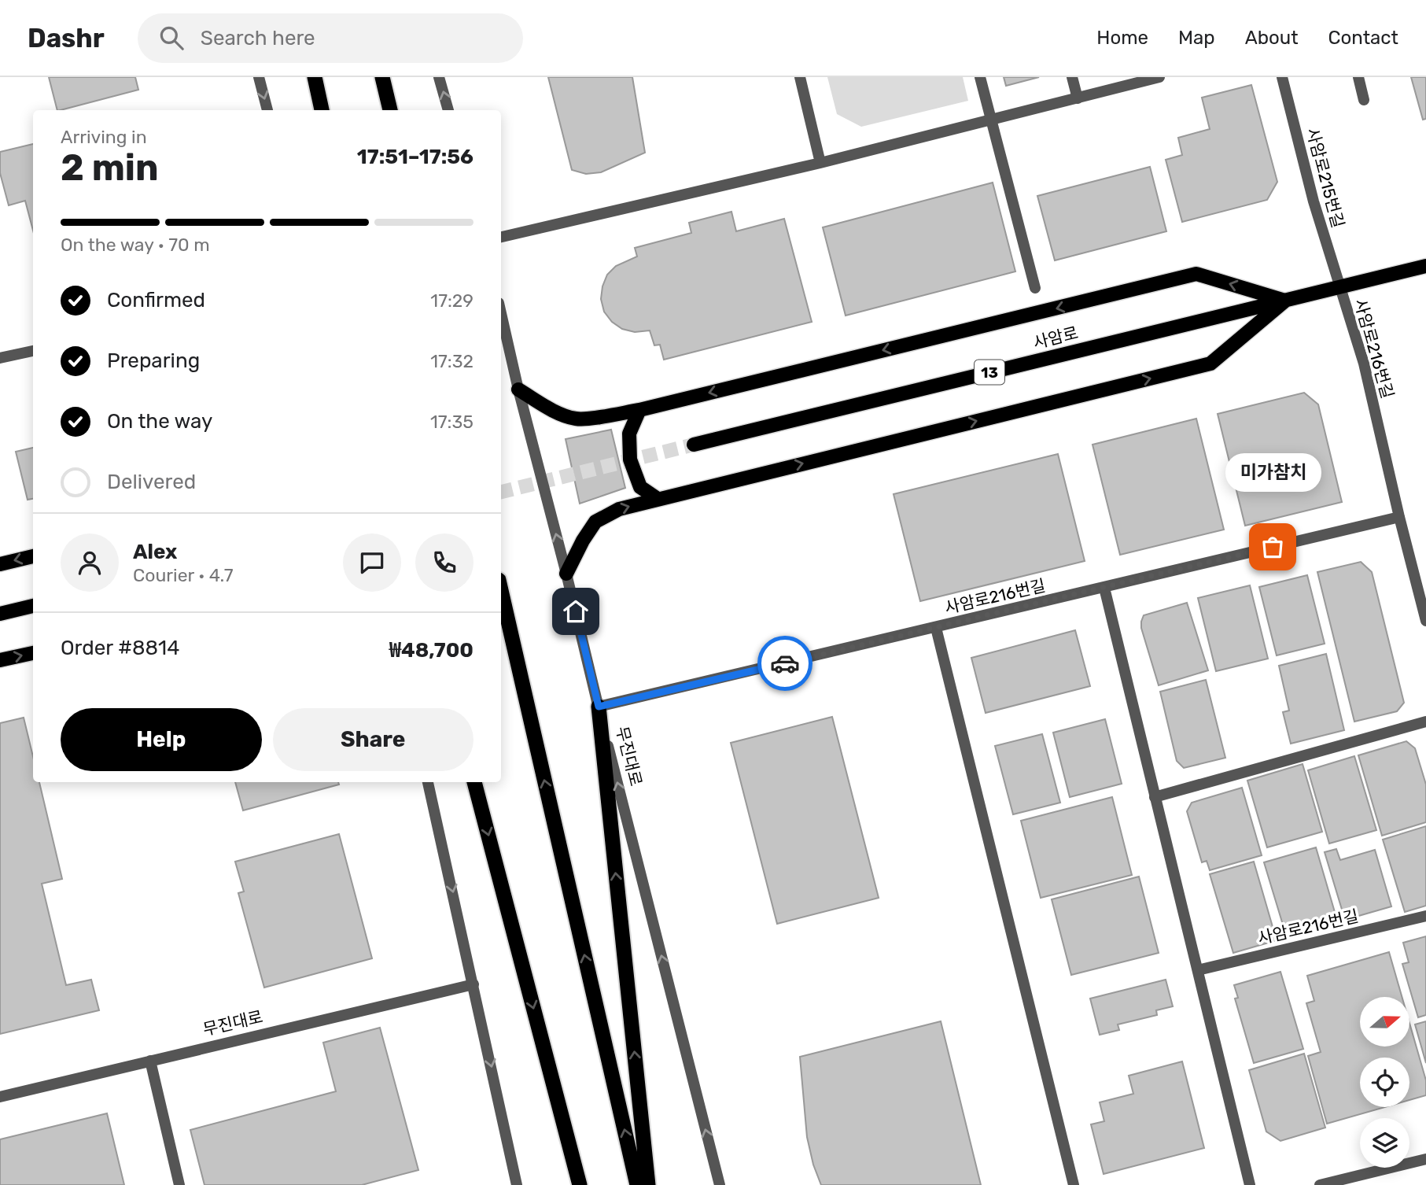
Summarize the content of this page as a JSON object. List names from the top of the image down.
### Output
{
  "streets": {
    "main road": ["사암로", "13"],
    "street": ["사암로215번길", "사암로216번길", "무진대로"]
  },
  "crossings": [
    ["사암로215번길", "사암로"],
    ["사암로215번길", "사암로216번길"],
    ["사암로", "사암로216번길"],
    ["사암로216번길", "무진대로"]
  ],
  "one_way": ["무진대로"],
  "places": ["미가참치"],
  "north": "right",
  "page": {
    "header": "Dashr",
    "search": "Search here",
    "nav": [
      "Home",
      "Map",
      "About",
      "Contact"
    ],
    "heading": ["2 min", "Arriving in", "17:51–17:56"],
    "panel": [
      "Alex",
      "Courier · 4.7",
      "Order #8814",
      "₩48,700"
    ],
    "bar": "On the way · 70 m",
    "list": [
      ["Confirmed", "17:29"],
      ["Preparing", "17:32"],
      ["On the way", "17:35"],
      "Delivered"
    ],
    "bubble": "미가참치",
    "buttons": ["Help", "Share"]
  }
}
